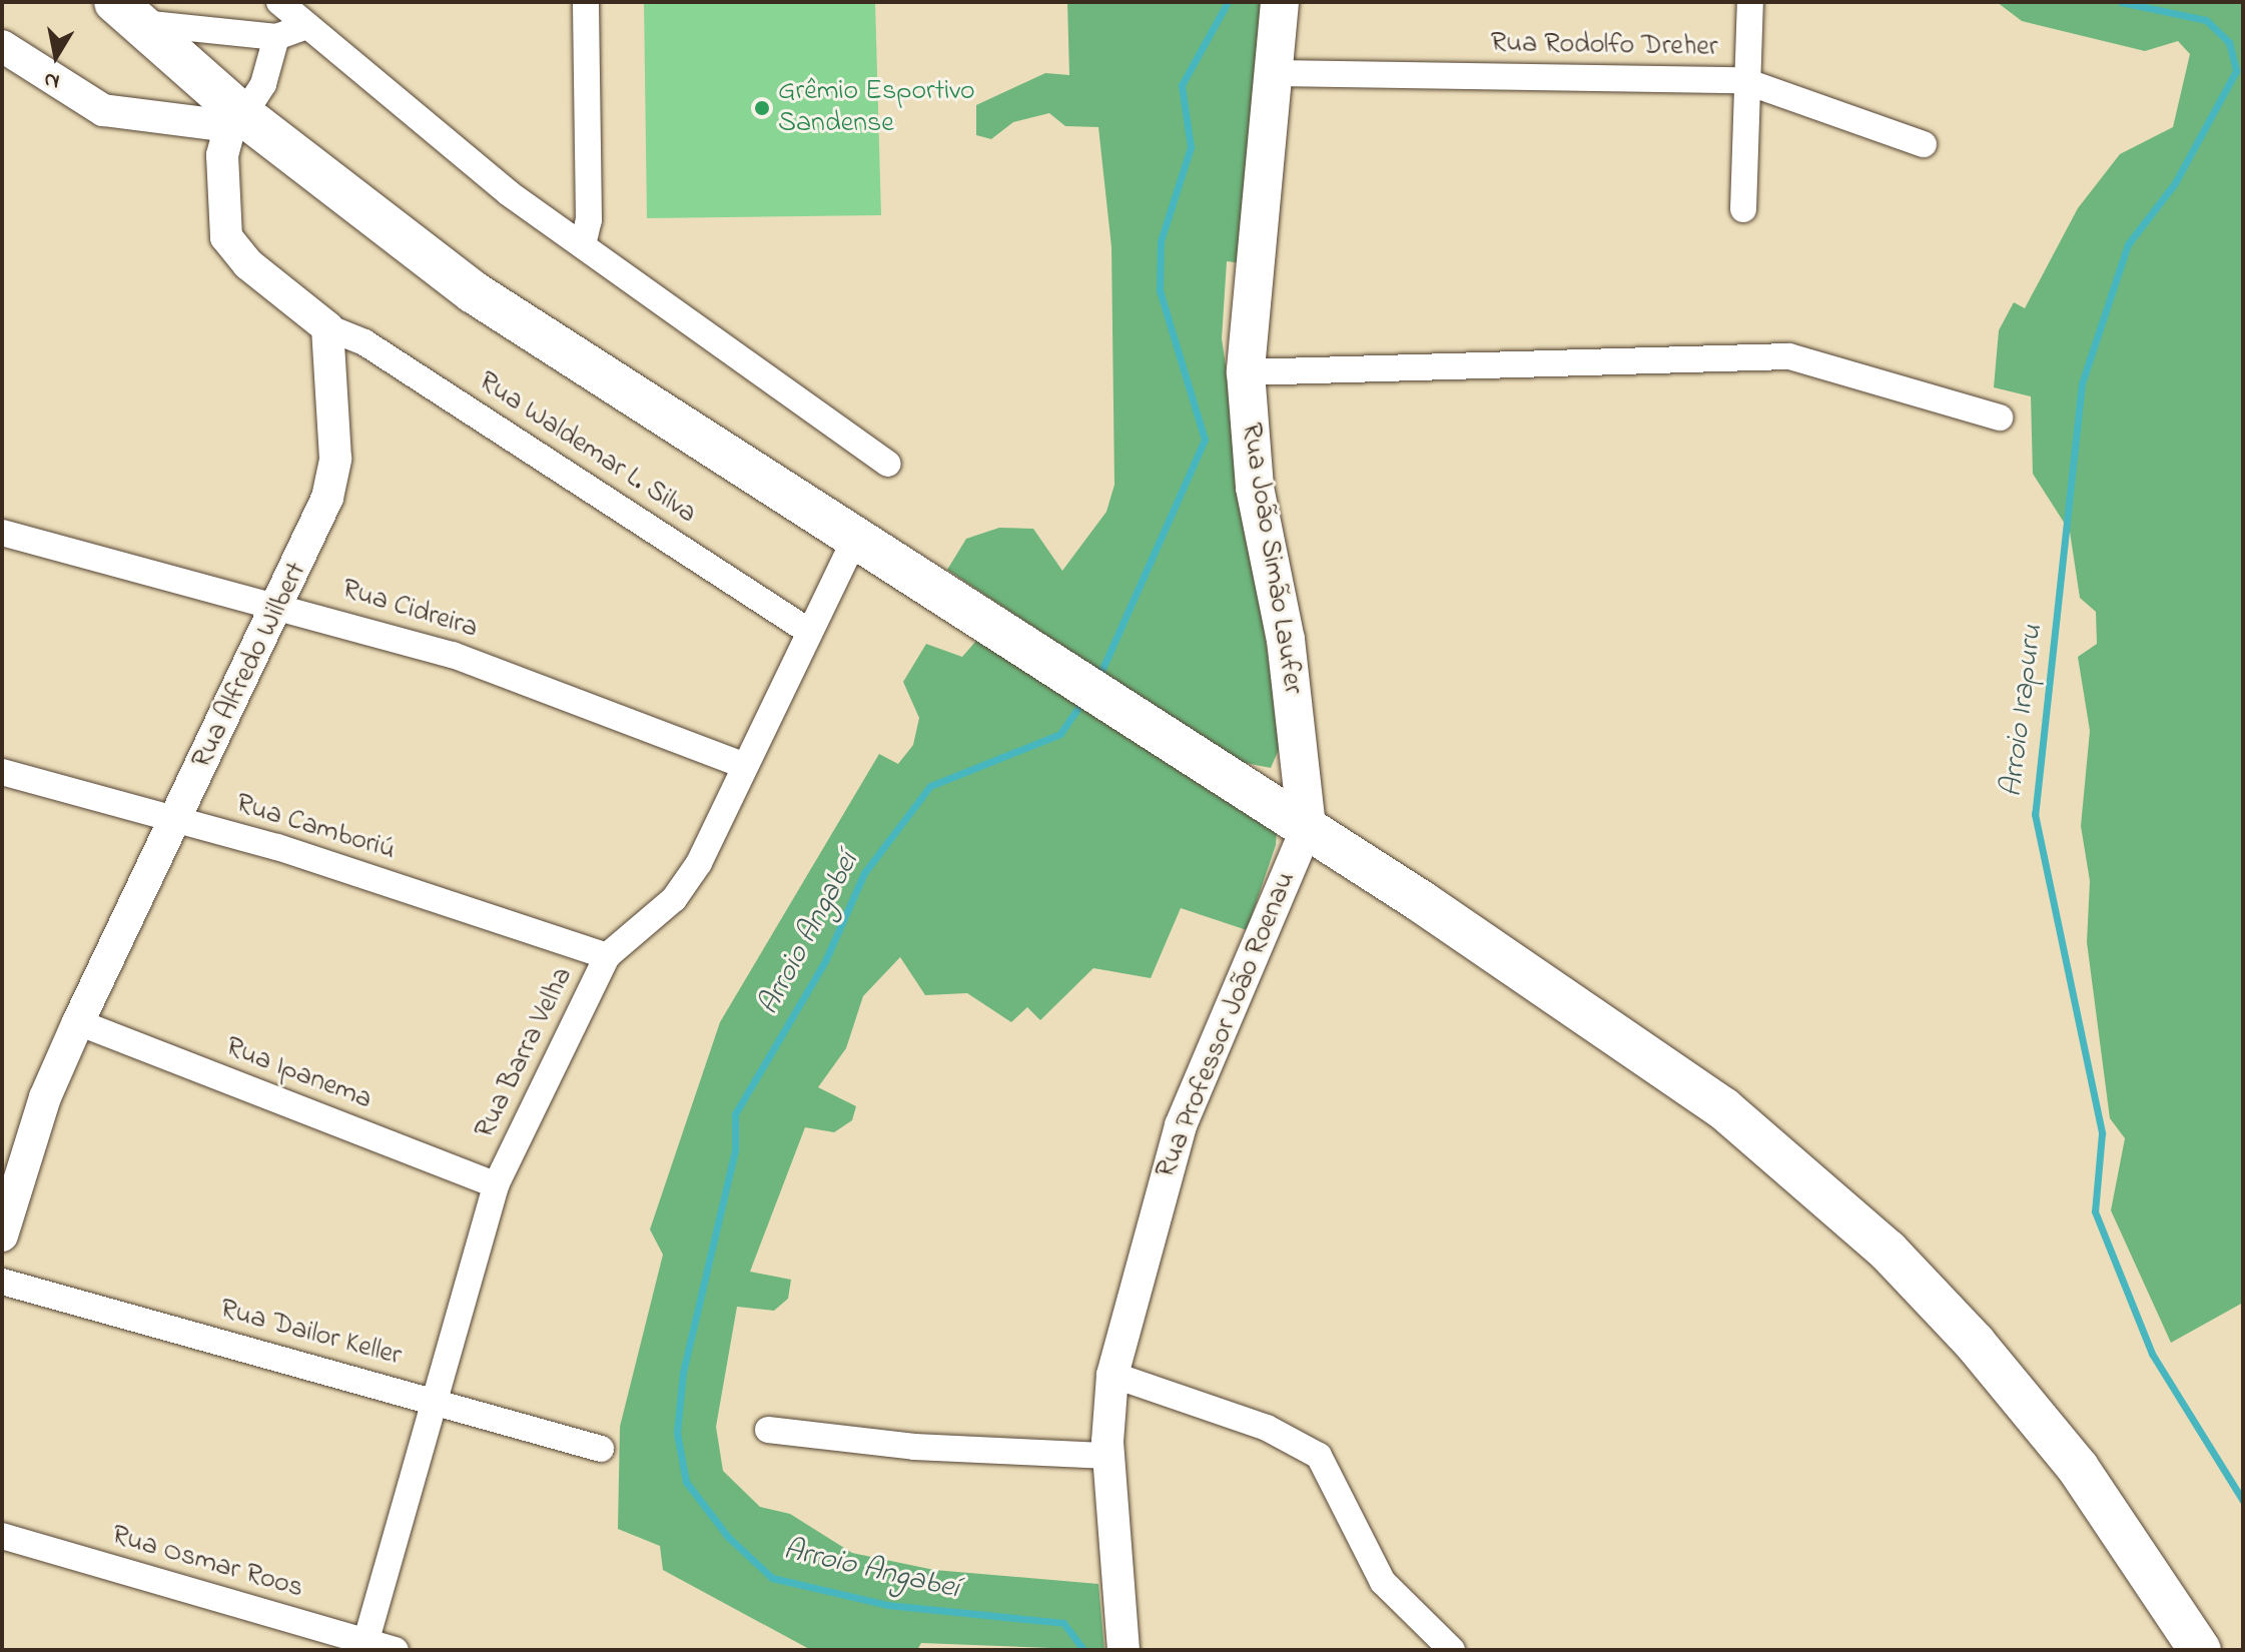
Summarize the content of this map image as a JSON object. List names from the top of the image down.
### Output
{
  "streets": {
    "main road": ["Rua João Simão Laufer"],
    "street": [
      "Rua Rodolfo Dreher",
      "Rua Waldemar L. Silva",
      "Rua Cidreira",
      "Rua Alfredo Wilbert",
      "Rua Camboriú",
      "Rua Professor João Roenau",
      "Rua Barra Velha",
      "Rua Ipanema",
      "Rua Dailor Keller",
      "Rua Osmar Roos"
    ]
  },
  "crossings": [
    ["Rua Rodolfo Dreher", "Rua João Simão Laufer"],
    ["Rua Waldemar L. Silva", "Rua Alfredo Wilbert"],
    ["Rua Waldemar L. Silva", "Rua Barra Velha"],
    ["Rua João Simão Laufer", "Rua Professor João Roenau"],
    ["Rua Cidreira", "Rua Alfredo Wilbert"],
    ["Rua Cidreira", "Rua Barra Velha"],
    ["Rua Alfredo Wilbert", "Rua Camboriú"],
    ["Rua Alfredo Wilbert", "Rua Ipanema"],
    ["Rua Camboriú", "Rua Barra Velha"],
    ["Rua Barra Velha", "Rua Ipanema"],
    ["Rua Barra Velha", "Rua Dailor Keller"],
    ["Rua Barra Velha", "Rua Osmar Roos"]
  ],
  "water": ["Arroio Irapuru", "Arroio Angabeí"],
  "places": ["Grêmio Esportivo Sandense"],
  "north": "bottom"
}
